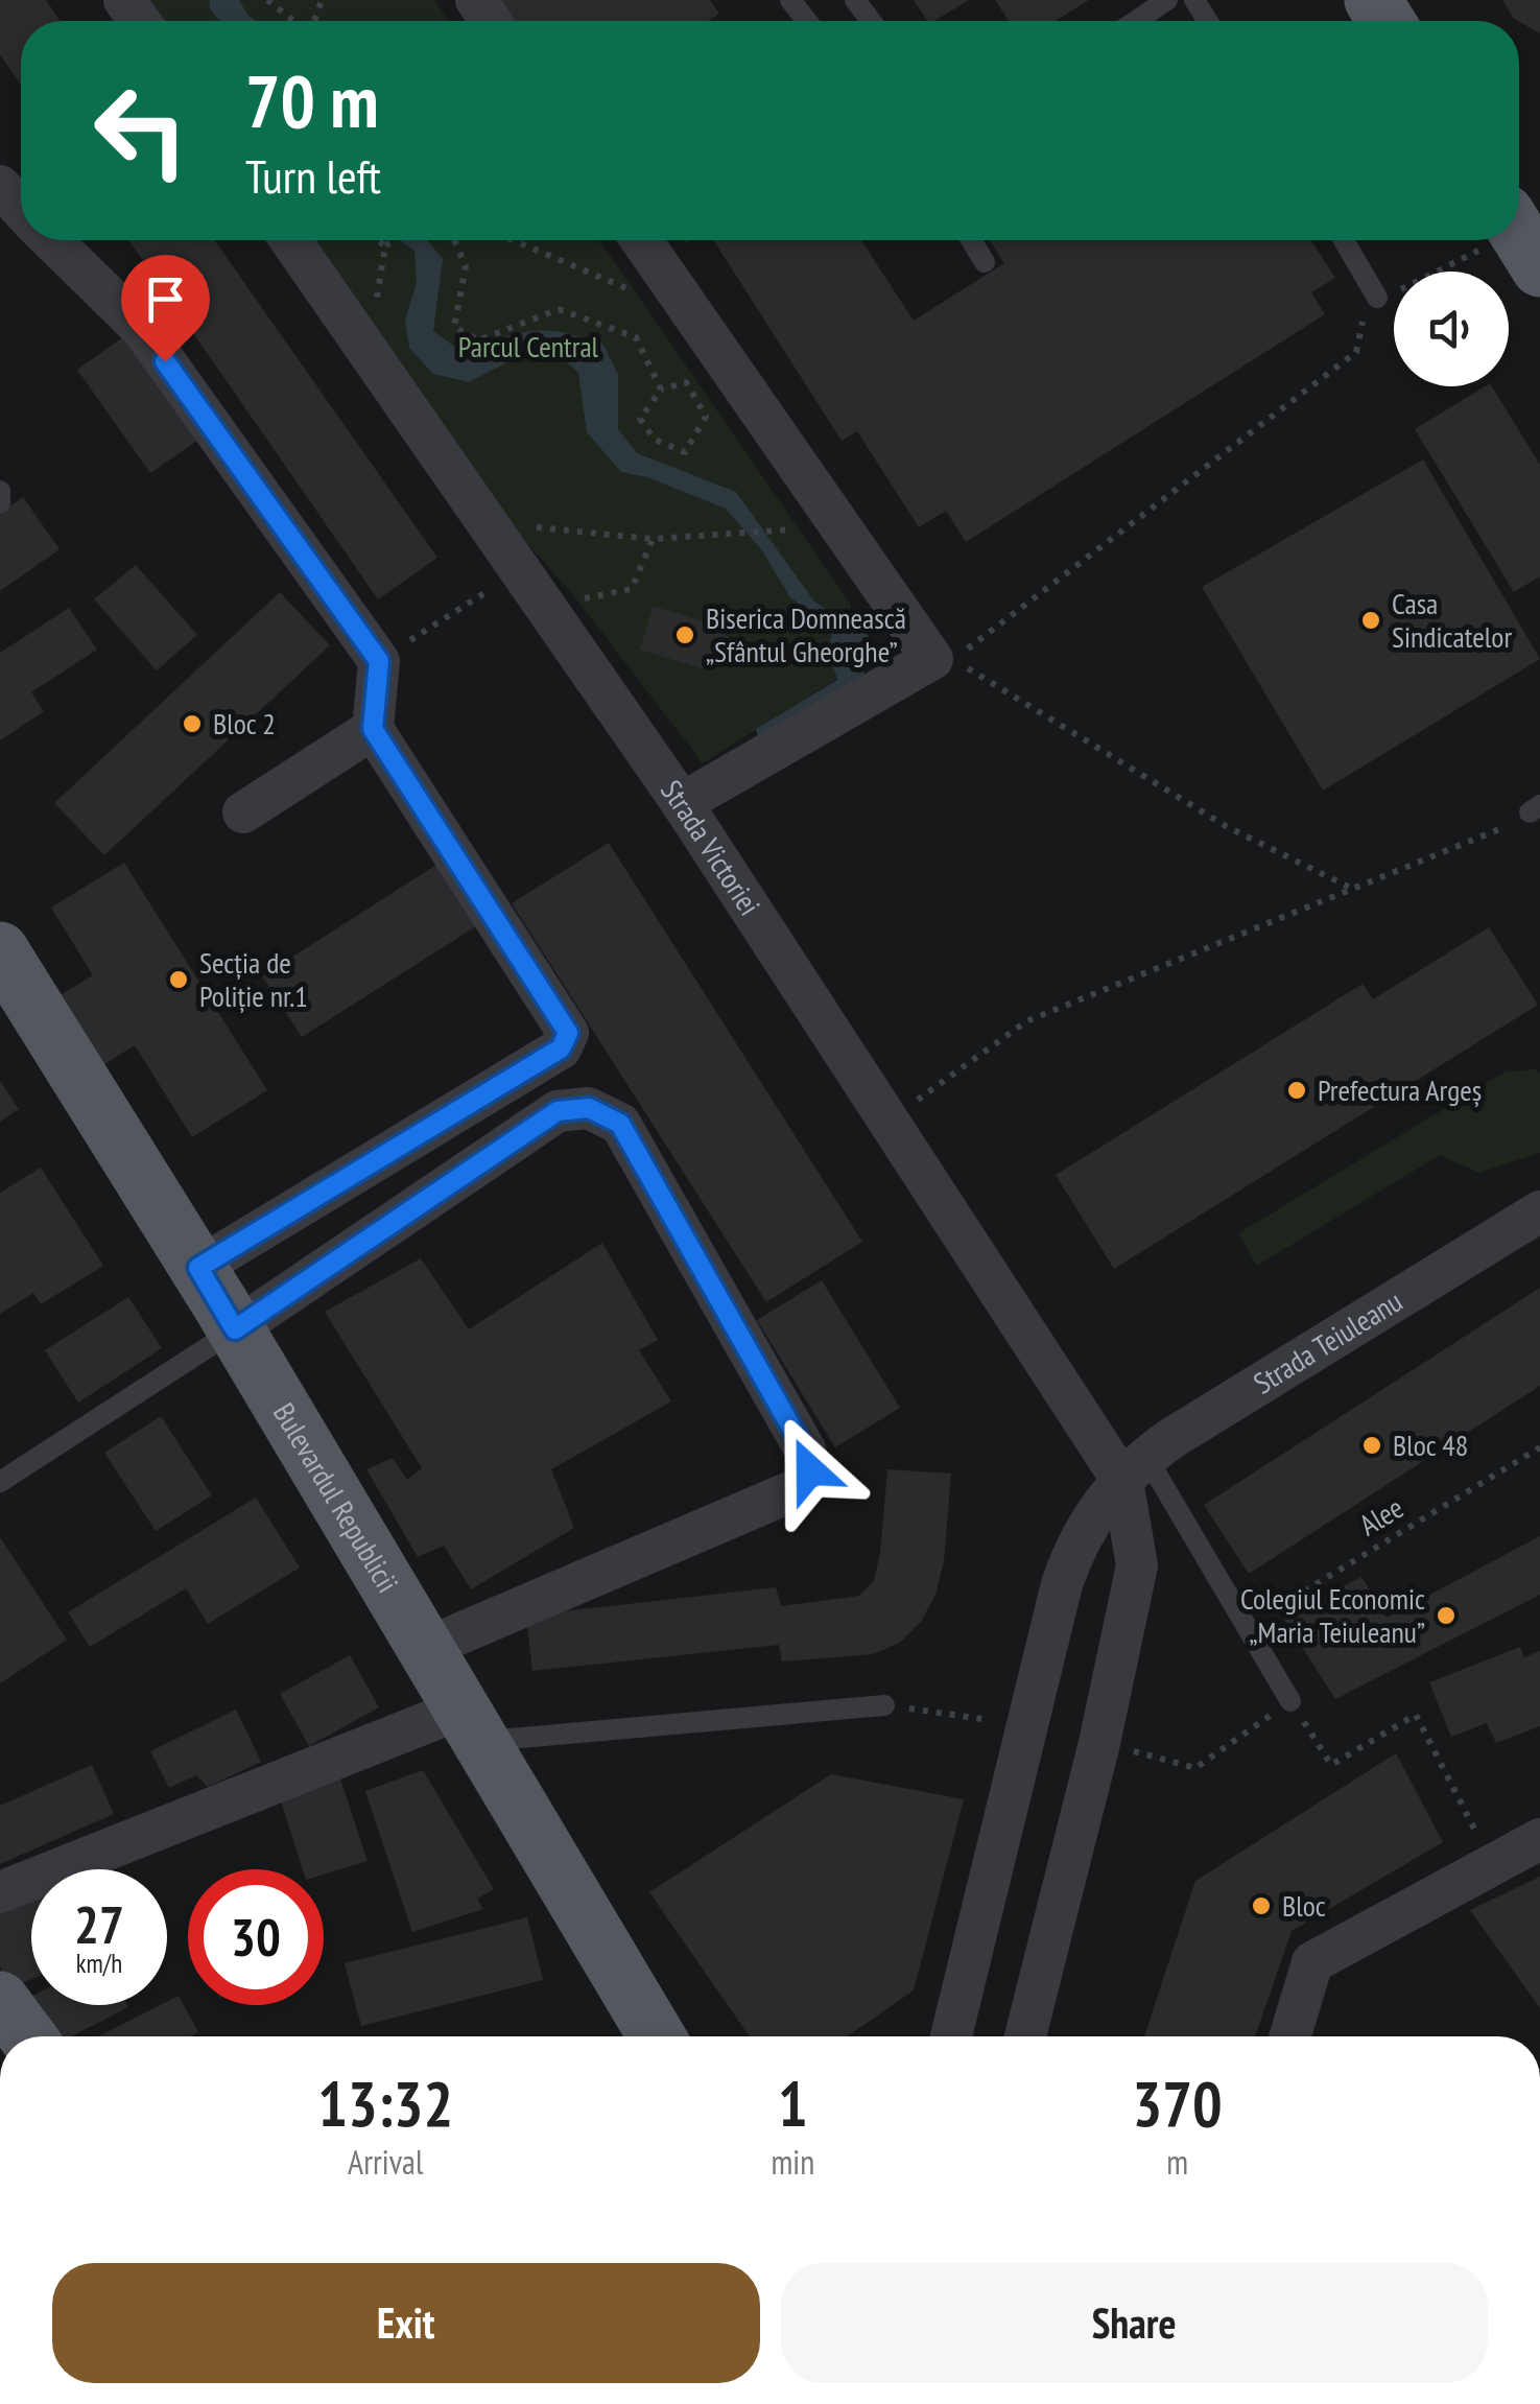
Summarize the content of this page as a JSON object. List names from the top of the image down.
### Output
{
  "streets": {
    "main road": ["Bulevardul Republicii"],
    "street": ["Strada Victoriei", "Strada Teiuleanu"],
    "path": ["Alee"]
  },
  "crossings": [
    ["Strada Victoriei", "Strada Teiuleanu"]
  ],
  "parks": ["Parcul Central"],
  "places": [
    "Casa Sindicatelor",
    "Biserica Domnească „Sfântul Gheorghe”",
    "Bloc 2",
    "Secția de Poliție nr.1",
    "Prefectura Argeș",
    "Bloc 48",
    "Colegiul Economic „Maria Teiuleanu”",
    "Bloc"
  ],
  "page": {
    "turn": ["70 m", "Turn left"],
    "speed": "27 km/h",
    "limit": "30",
    "eta": [
      "13:32",
      "Arrival",
      "1",
      "min",
      "370",
      "m"
    ],
    "buttons": ["Exit", "Share"]
  }
}
